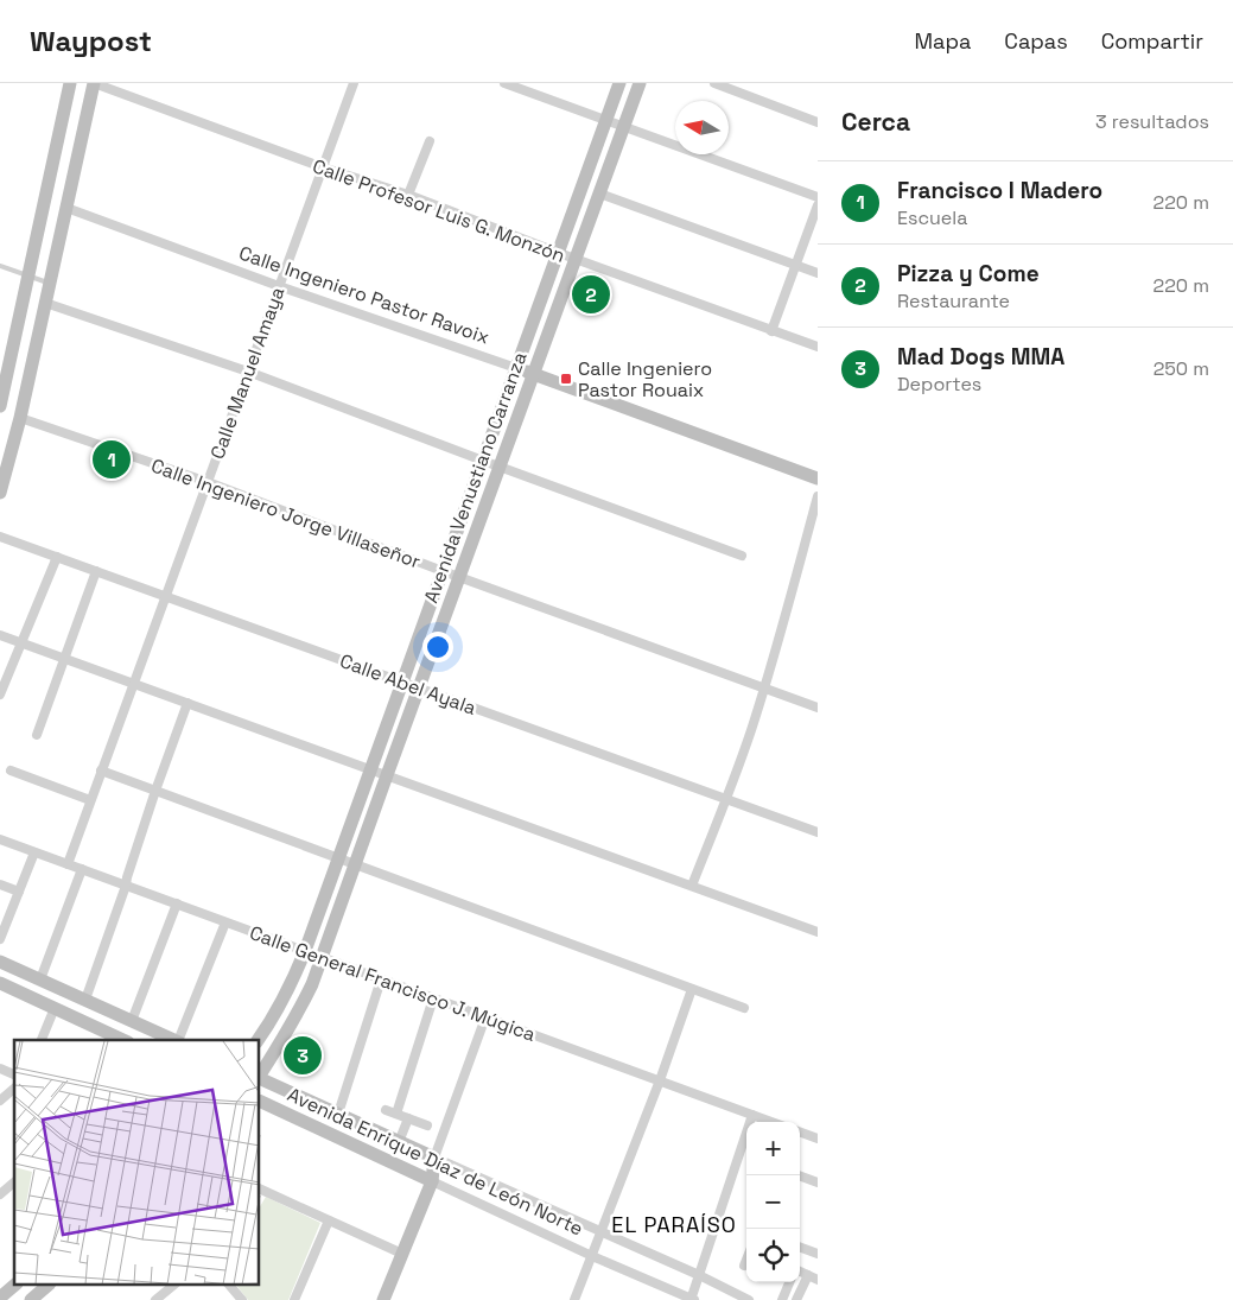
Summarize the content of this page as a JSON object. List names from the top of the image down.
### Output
{
  "streets": {
    "street": [
      "Calle Profesor Luis G. Monzón",
      "Calle Ingeniero Pastor Ravoix",
      "Calle Manuel Amaya",
      "Avenida Venustiano Carranza",
      "Calle Ingeniero Jorge Villaseñor",
      "Calle Abel Ayala",
      "Calle General Francisco J. Múgica",
      "Avenida Enrique Díaz de León Norte"
    ]
  },
  "crossings": [
    ["Calle Profesor Luis G. Monzón", "Calle Manuel Amaya"],
    ["Calle Profesor Luis G. Monzón", "Avenida Venustiano Carranza"],
    ["Calle Ingeniero Pastor Ravoix", "Calle Manuel Amaya"],
    ["Calle Ingeniero Pastor Ravoix", "Avenida Venustiano Carranza"],
    ["Calle Manuel Amaya", "Calle Ingeniero Jorge Villaseñor"],
    ["Calle Manuel Amaya", "Calle Abel Ayala"],
    ["Calle Manuel Amaya", "Calle General Francisco J. Múgica"],
    ["Avenida Venustiano Carranza", "Calle Ingeniero Jorge Villaseñor"],
    ["Avenida Venustiano Carranza", "Calle Abel Ayala"],
    ["Avenida Venustiano Carranza", "Calle General Francisco J. Múgica"]
  ],
  "districts": ["EL PARAÍSO"],
  "places": {
    "transit": ["Calle Ingeniero Pastor Rouaix"]
  },
  "north": "left",
  "page": {
    "header": "Waypost",
    "nav": ["Mapa", "Capas", "Compartir"],
    "heading": ["Cerca", "3 resultados"],
    "list": [
      {
        "mark": "1",
        "name": "Francisco I Madero",
        "note": "Escuela",
        "value": "220 m"
      },
      {
        "mark": "2",
        "name": "Pizza y Come",
        "note": "Restaurante",
        "value": "220 m"
      },
      {
        "mark": "3",
        "name": "Mad Dogs MMA",
        "note": "Deportes",
        "value": "250 m"
      }
    ],
    "pins": ["2", "1", "3"],
    "map_buttons": ["+", "−"]
  }
}
